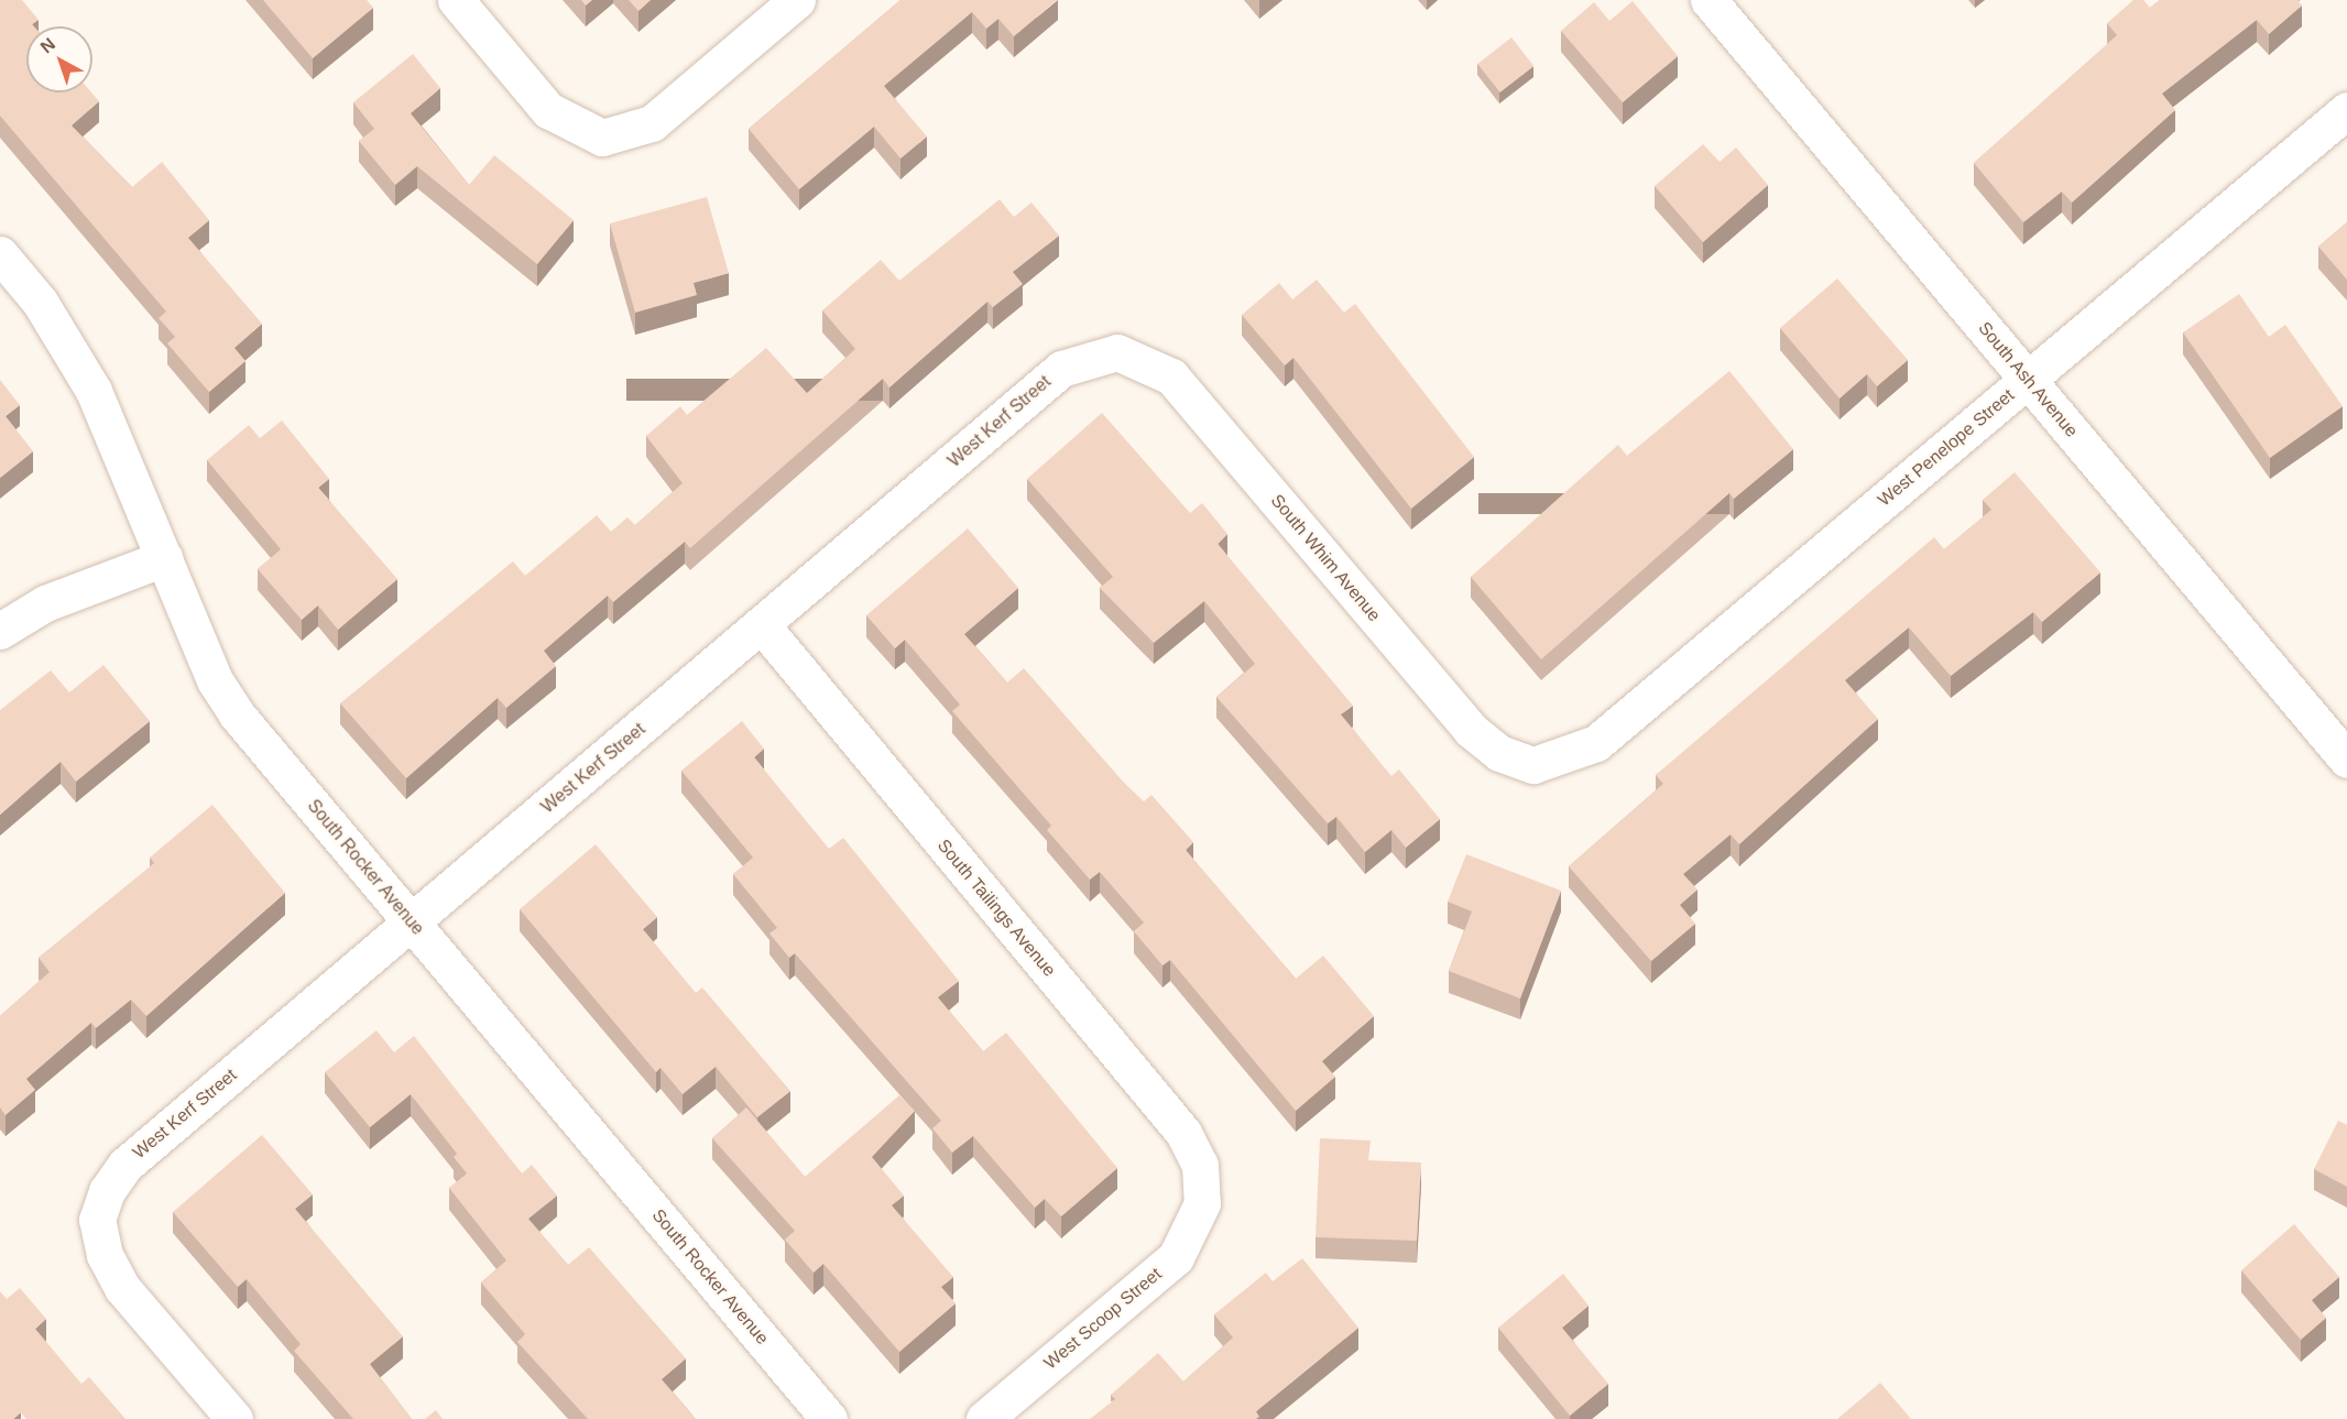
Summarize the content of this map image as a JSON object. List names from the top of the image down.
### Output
{
  "streets": {
    "street": [
      "South Ash Avenue",
      "West Kerf Street",
      "West Penelope Street",
      "South Whim Avenue",
      "South Rocker Avenue",
      "South Tailings Avenue",
      "West Scoop Street"
    ]
  },
  "crossings": [
    ["South Ash Avenue", "West Penelope Street"],
    ["West Kerf Street", "South Whim Avenue"],
    ["West Kerf Street", "South Rocker Avenue"],
    ["West Kerf Street", "South Tailings Avenue"],
    ["West Penelope Street", "South Whim Avenue"],
    ["South Tailings Avenue", "West Scoop Street"]
  ],
  "north": "top left"
}
